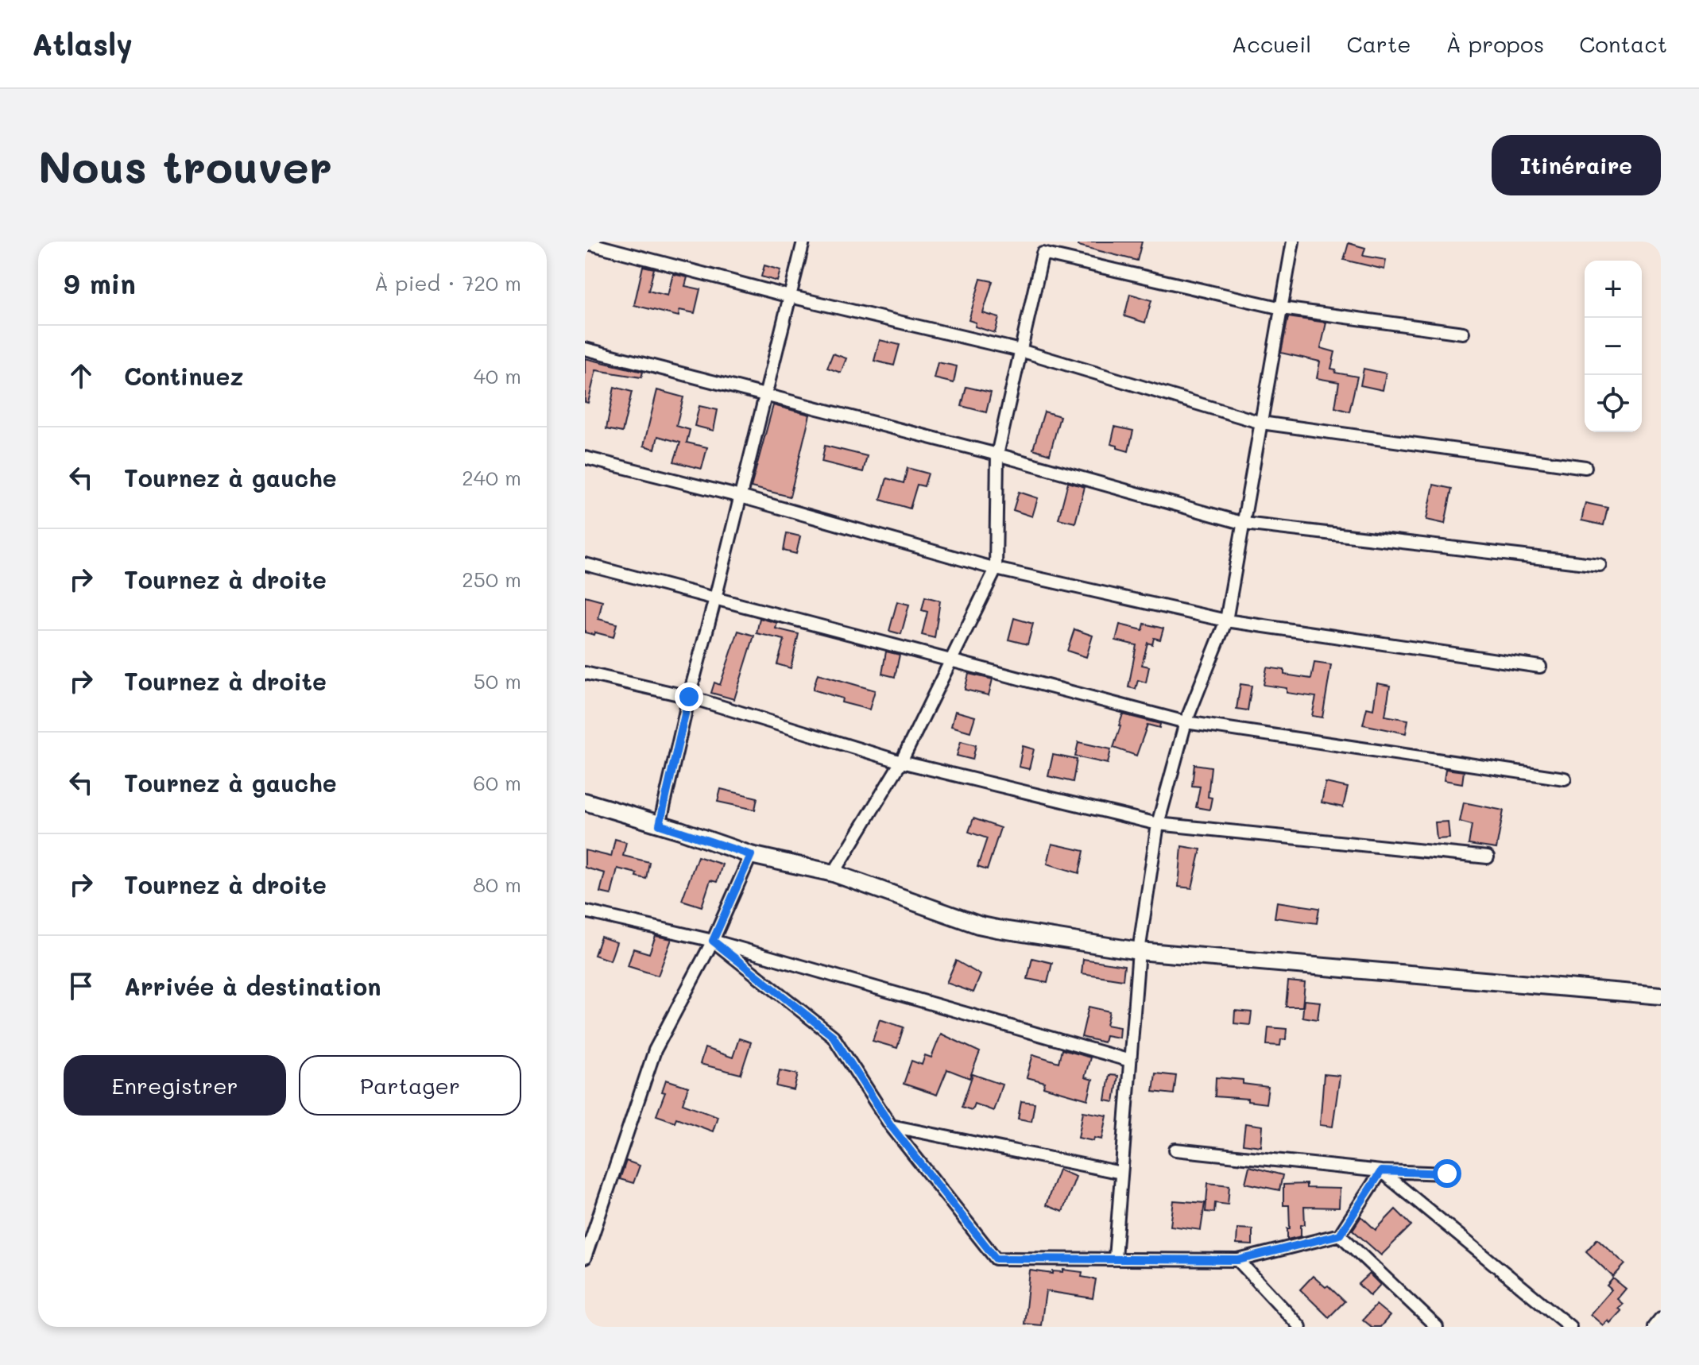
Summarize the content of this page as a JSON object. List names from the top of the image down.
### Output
{
  "page": {
    "header": "Atlasly",
    "nav": [
      "Accueil",
      "Carte",
      "À propos",
      "Contact"
    ],
    "buttons": [
      "Itinéraire",
      ["Enregistrer", "Partager"]
    ],
    "title": "Nous trouver",
    "heading": ["9 min", "À pied · 720 m"],
    "map_buttons": ["+", "−"],
    "list": [
      ["Continuez", "40 m"],
      ["Tournez à gauche", "240 m"],
      ["Tournez à droite", "250 m"],
      ["Tournez à droite", "50 m"],
      ["Tournez à gauche", "60 m"],
      ["Tournez à droite", "80 m"],
      "Arrivée à destination"
    ]
  }
}
